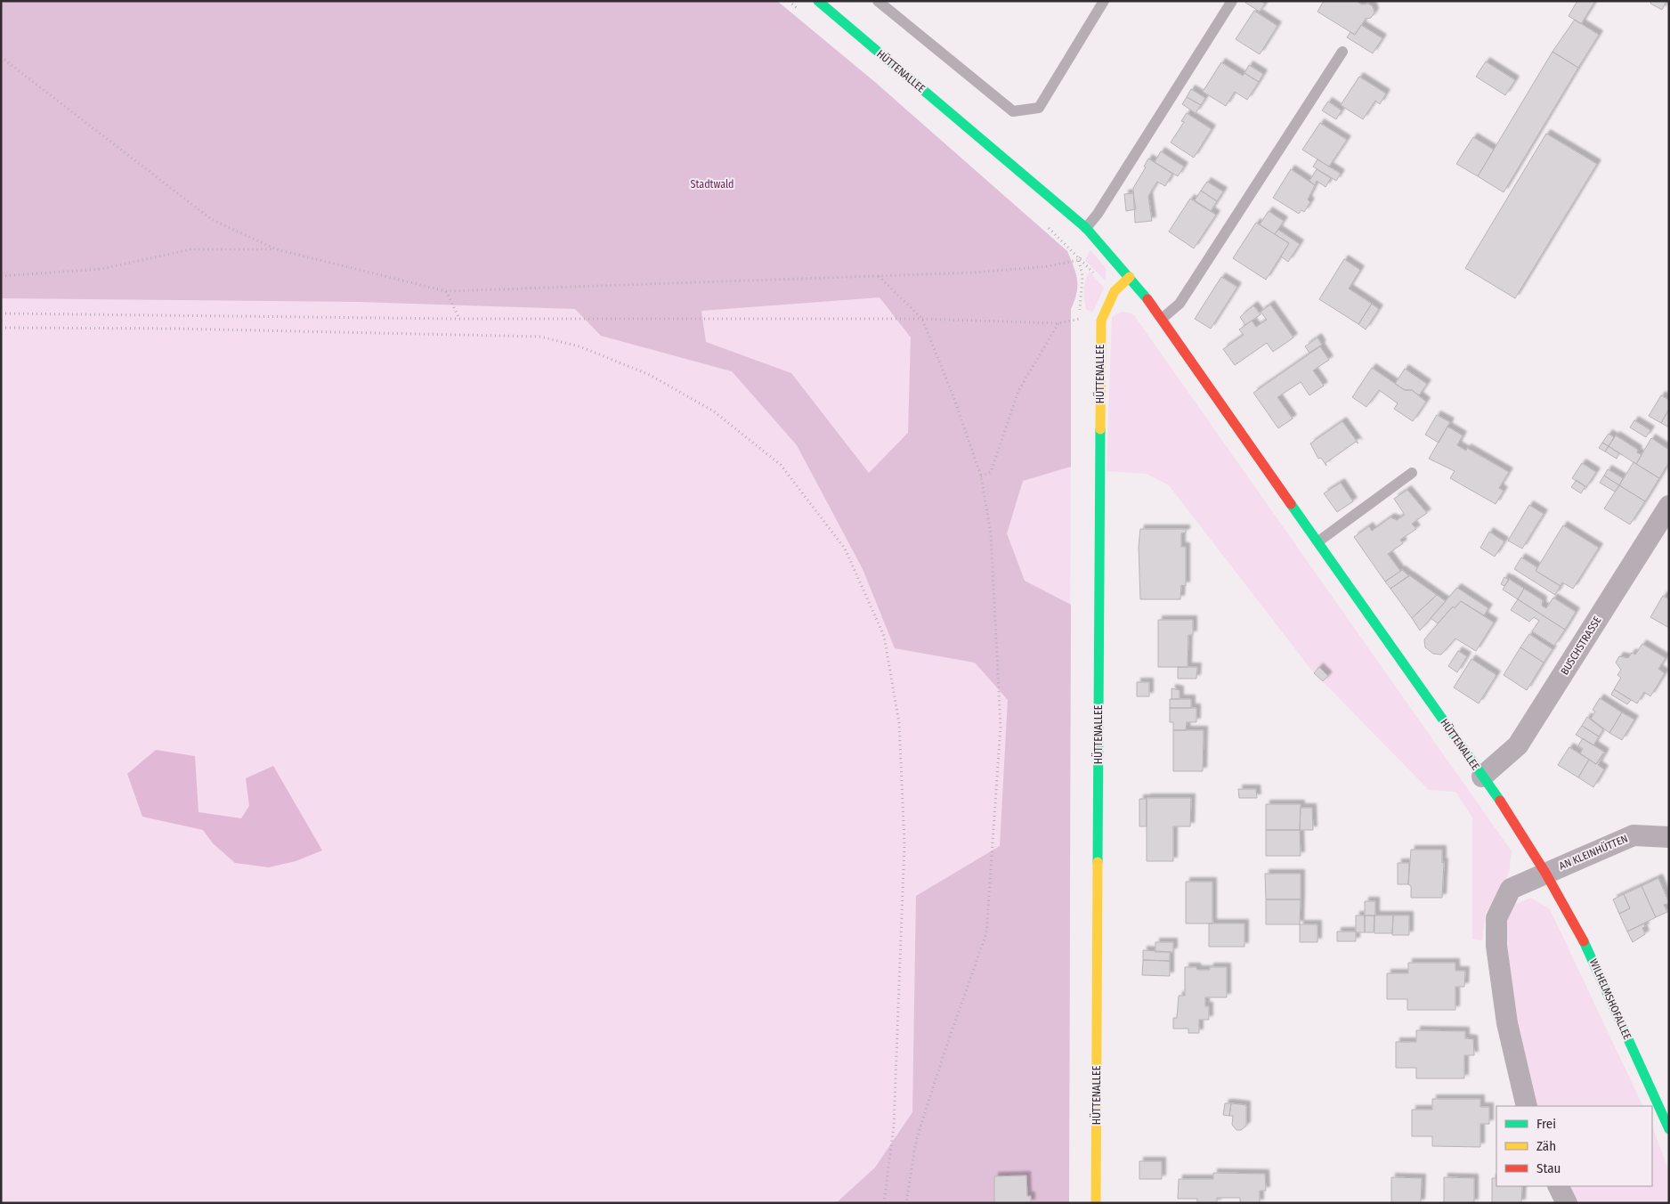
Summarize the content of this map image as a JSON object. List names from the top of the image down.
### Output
{
  "streets": {
    "street": [
      "HÜTTENALLEE",
      "BUSCHSTRASSE",
      "AN KLEINHÜTTEN",
      "WILHELMSHOFALLEE"
    ]
  },
  "crossings": [
    ["HÜTTENALLEE", "BUSCHSTRASSE"],
    ["HÜTTENALLEE", "WILHELMSHOFALLEE"],
    ["BUSCHSTRASSE", "WILHELMSHOFALLEE"],
    ["AN KLEINHÜTTEN", "WILHELMSHOFALLEE"]
  ],
  "parks": ["Stadtwald"],
  "legend": ["Frei", "Zäh", "Stau"]
}
